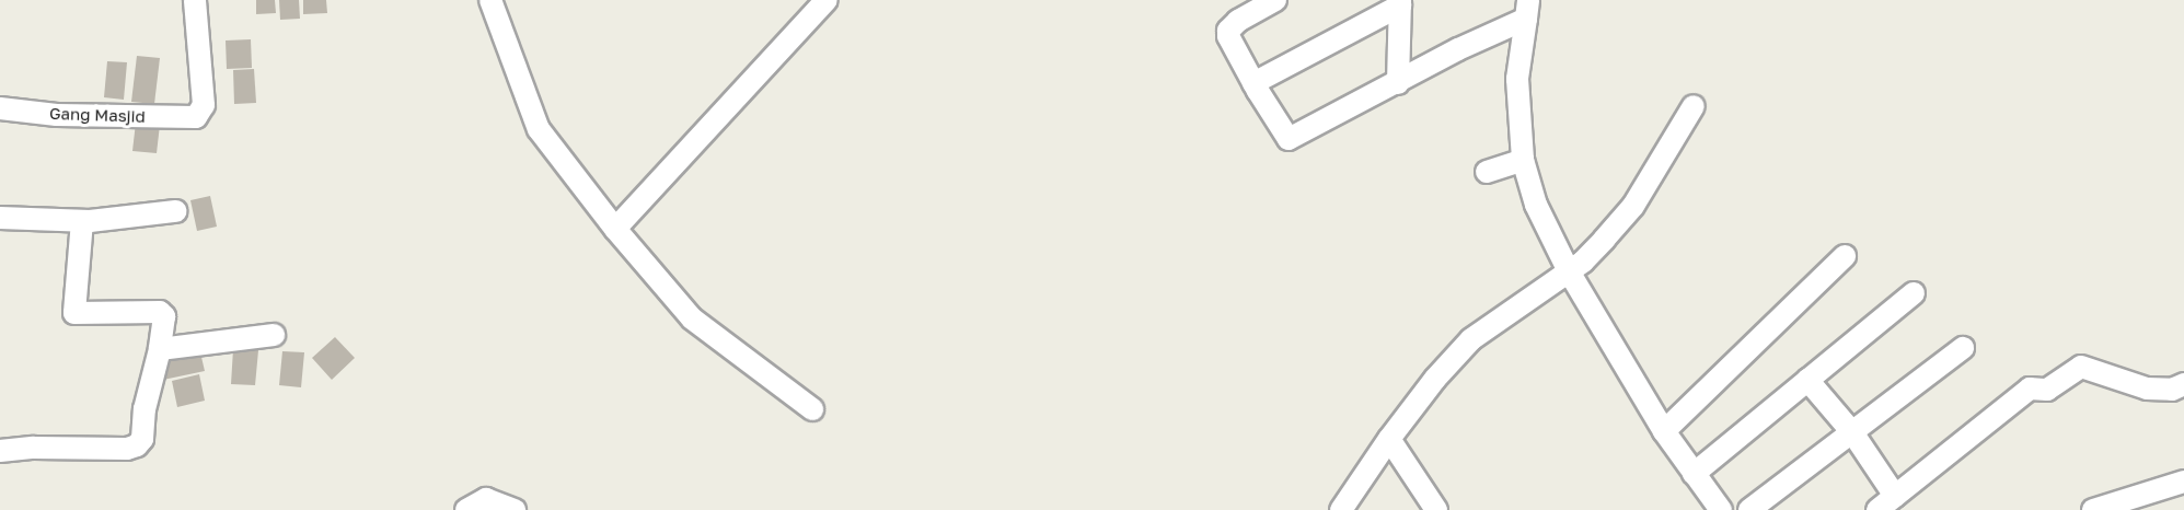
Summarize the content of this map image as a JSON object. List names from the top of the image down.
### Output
{
  "streets": {
    "street": ["Gang Masjid"]
  }
}
